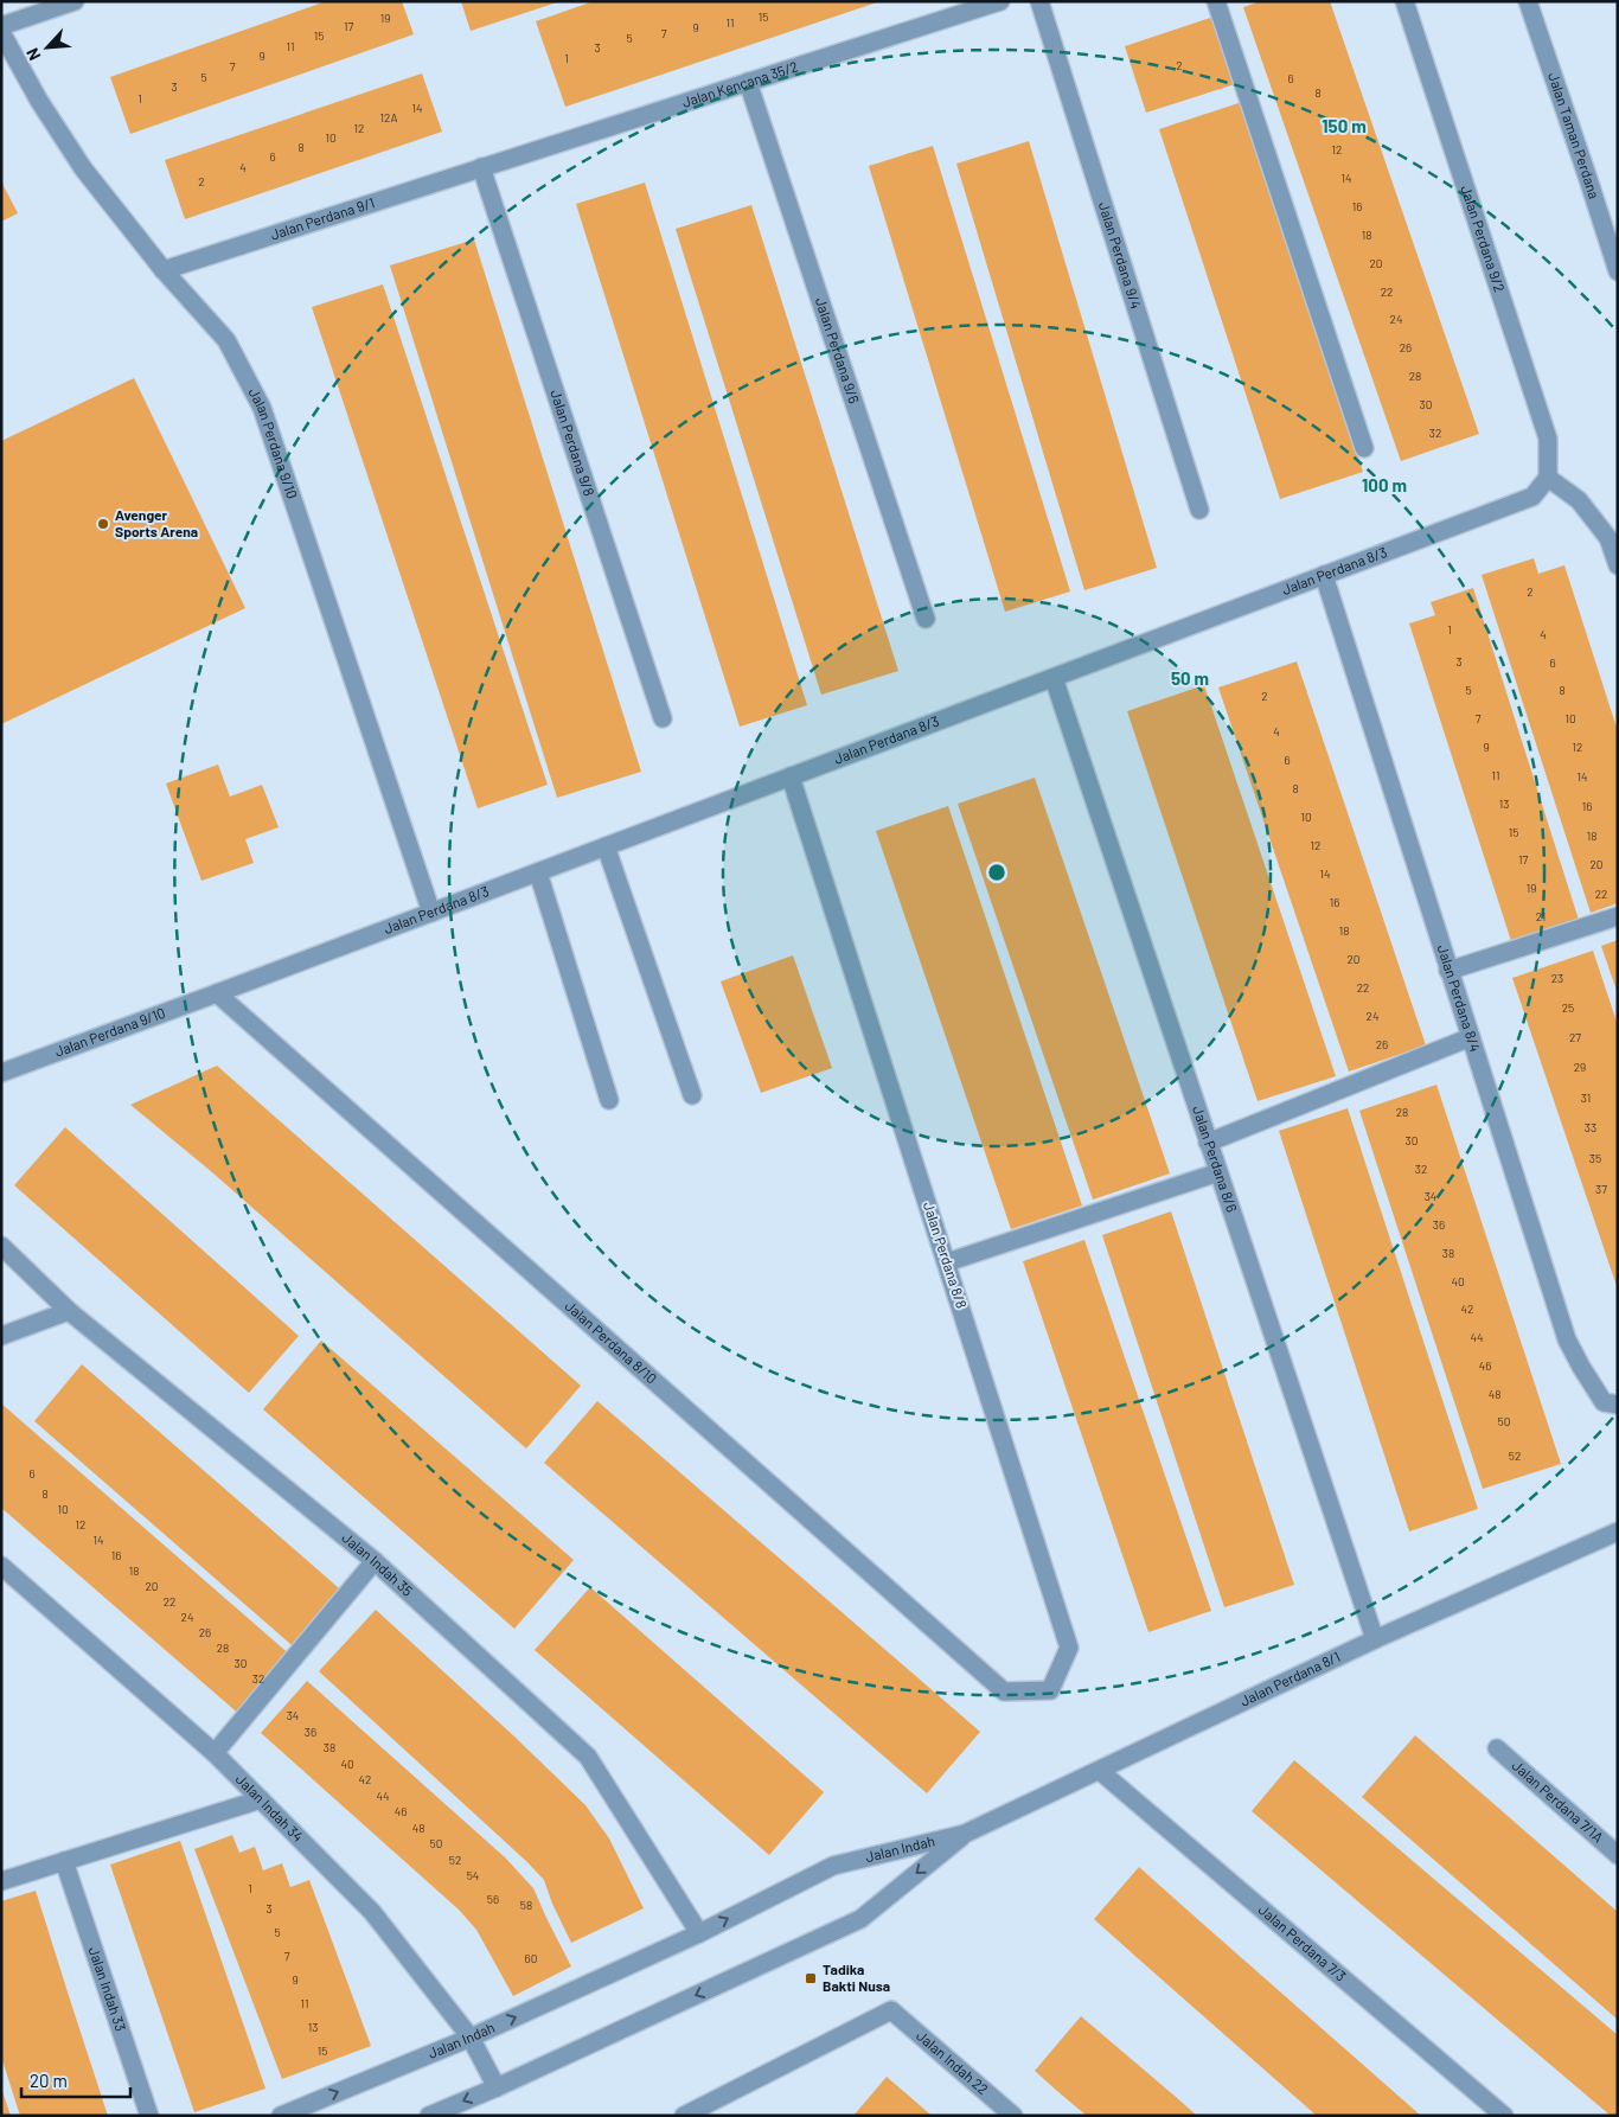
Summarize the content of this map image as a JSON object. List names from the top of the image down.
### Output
{
  "streets": {
    "street": [
      "Jalan Kencana 35/2",
      "Jalan Taman Perdana",
      "Jalan Perdana 9/1",
      "Jalan Perdana 9/2",
      "Jalan Perdana 9/4",
      "Jalan Perdana 9/6",
      "Jalan Perdana 9/8",
      "Jalan Perdana 9/10",
      "Jalan Perdana 8/3",
      "Jalan Perdana 8/4",
      "Jalan Perdana 8/6",
      "Jalan Perdana 8/8",
      "Jalan Perdana 8/10",
      "Jalan Indah 35",
      "Jalan Perdana 8/1",
      "Jalan Perdana 7/1A",
      "Jalan Indah 34",
      "Jalan Indah",
      "Jalan Perdana 7/3",
      "Jalan Indah 33",
      "Jalan Indah 22"
    ]
  },
  "crossings": [
    ["Jalan Kencana 35/2", "Jalan Perdana 9/1"],
    ["Jalan Kencana 35/2", "Jalan Perdana 9/6"],
    ["Jalan Kencana 35/2", "Jalan Perdana 9/8"],
    ["Jalan Perdana 9/1", "Jalan Perdana 9/8"],
    ["Jalan Perdana 9/1", "Jalan Perdana 9/10"],
    ["Jalan Perdana 9/2", "Jalan Perdana 8/3"],
    ["Jalan Perdana 9/10", "Jalan Perdana 8/3"],
    ["Jalan Perdana 9/10", "Jalan Perdana 8/10"],
    ["Jalan Perdana 8/3", "Jalan Perdana 8/4"],
    ["Jalan Perdana 8/3", "Jalan Perdana 8/6"],
    ["Jalan Perdana 8/3", "Jalan Perdana 8/8"],
    ["Jalan Perdana 8/3", "Jalan Perdana 8/10"],
    ["Jalan Perdana 8/6", "Jalan Perdana 8/1"],
    ["Jalan Perdana 8/8", "Jalan Perdana 8/10"],
    ["Jalan Indah 35", "Jalan Indah"],
    ["Jalan Perdana 8/1", "Jalan Indah"],
    ["Jalan Perdana 8/1", "Jalan Perdana 7/3"],
    ["Jalan Indah 34", "Jalan Indah"]
  ],
  "places": {
    "other": ["Avenger Sports Arena"],
    "transit": ["Tadika Bakti Nusa"]
  },
  "house_numbers": [
    "15",
    "19",
    "11",
    "17",
    "9",
    "7",
    "15",
    "5",
    "11",
    "3",
    "9",
    "1",
    "2",
    "7",
    "5",
    "6",
    "3",
    "8",
    "1",
    "14",
    "12A",
    "12",
    "10",
    "8",
    "12",
    "6",
    "4",
    "14",
    "2",
    "16",
    "18",
    "20",
    "22",
    "24",
    "26",
    "28",
    "30",
    "32",
    "2",
    "1",
    "4",
    "3",
    "6",
    "5",
    "8",
    "2",
    "7",
    "10",
    "4",
    "9",
    "12",
    "6",
    "11",
    "14",
    "8",
    "13",
    "16",
    "10",
    "15",
    "18",
    "12",
    "17",
    "20",
    "14",
    "19",
    "22",
    "16",
    "21",
    "18",
    "20",
    "23",
    "22",
    "25",
    "24",
    "27",
    "26",
    "29",
    "31",
    "28",
    "33",
    "30",
    "35",
    "32",
    "37",
    "34",
    "36",
    "38",
    "40",
    "42",
    "44",
    "46",
    "48",
    "50",
    "52",
    "6",
    "8",
    "10",
    "12",
    "14",
    "16",
    "18",
    "20",
    "22",
    "24",
    "26",
    "28",
    "30",
    "32",
    "34",
    "36",
    "38",
    "40",
    "42",
    "44",
    "46",
    "48",
    "50",
    "52",
    "54",
    "1",
    "56",
    "58",
    "3",
    "5",
    "7",
    "60",
    "9",
    "11",
    "13",
    "15"
  ],
  "scale_bar": "20 m",
  "north": "bottom left",
  "rings": ["150 m", "100 m", "50 m"]
}
